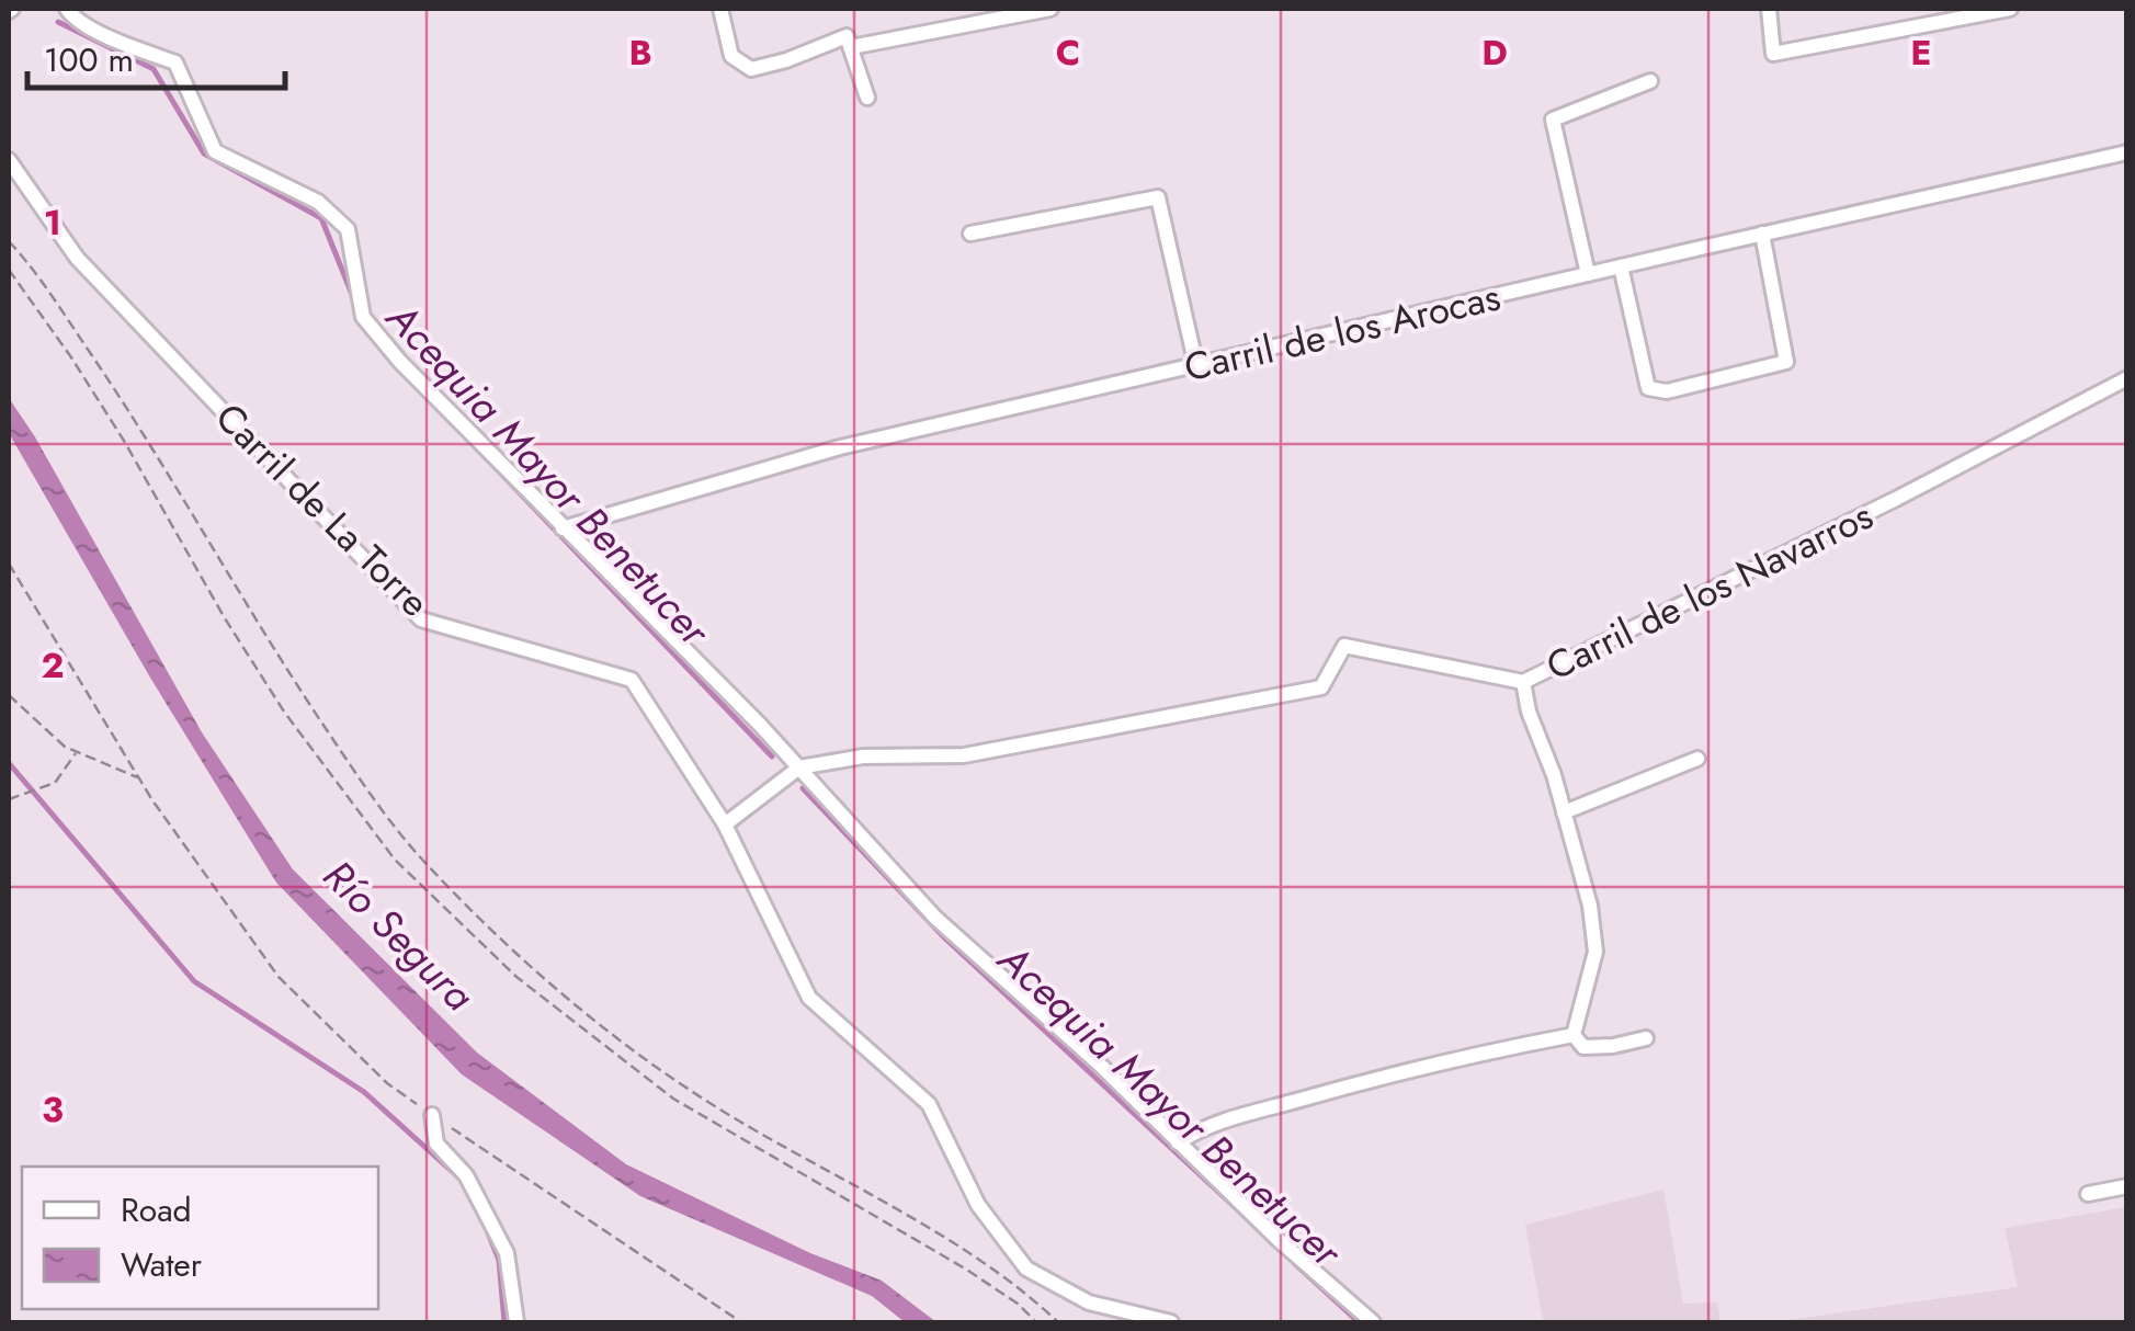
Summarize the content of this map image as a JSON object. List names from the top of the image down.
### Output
{
  "streets": {
    "street": ["Carril de los Arocas", "Carril de La Torre", "Carril de los Navarros"]
  },
  "crossings": [
    ["Carril de La Torre", "Carril de los Navarros"]
  ],
  "water": ["Acequia Mayor Benetucer", "Río Segura"],
  "legend": ["Road", "Water"],
  "scale_bar": "100 m",
  "grid": {
    "columns": [
      "B",
      "C",
      "D",
      "E"
    ],
    "rows": ["1", "2", "3"]
  }
}
